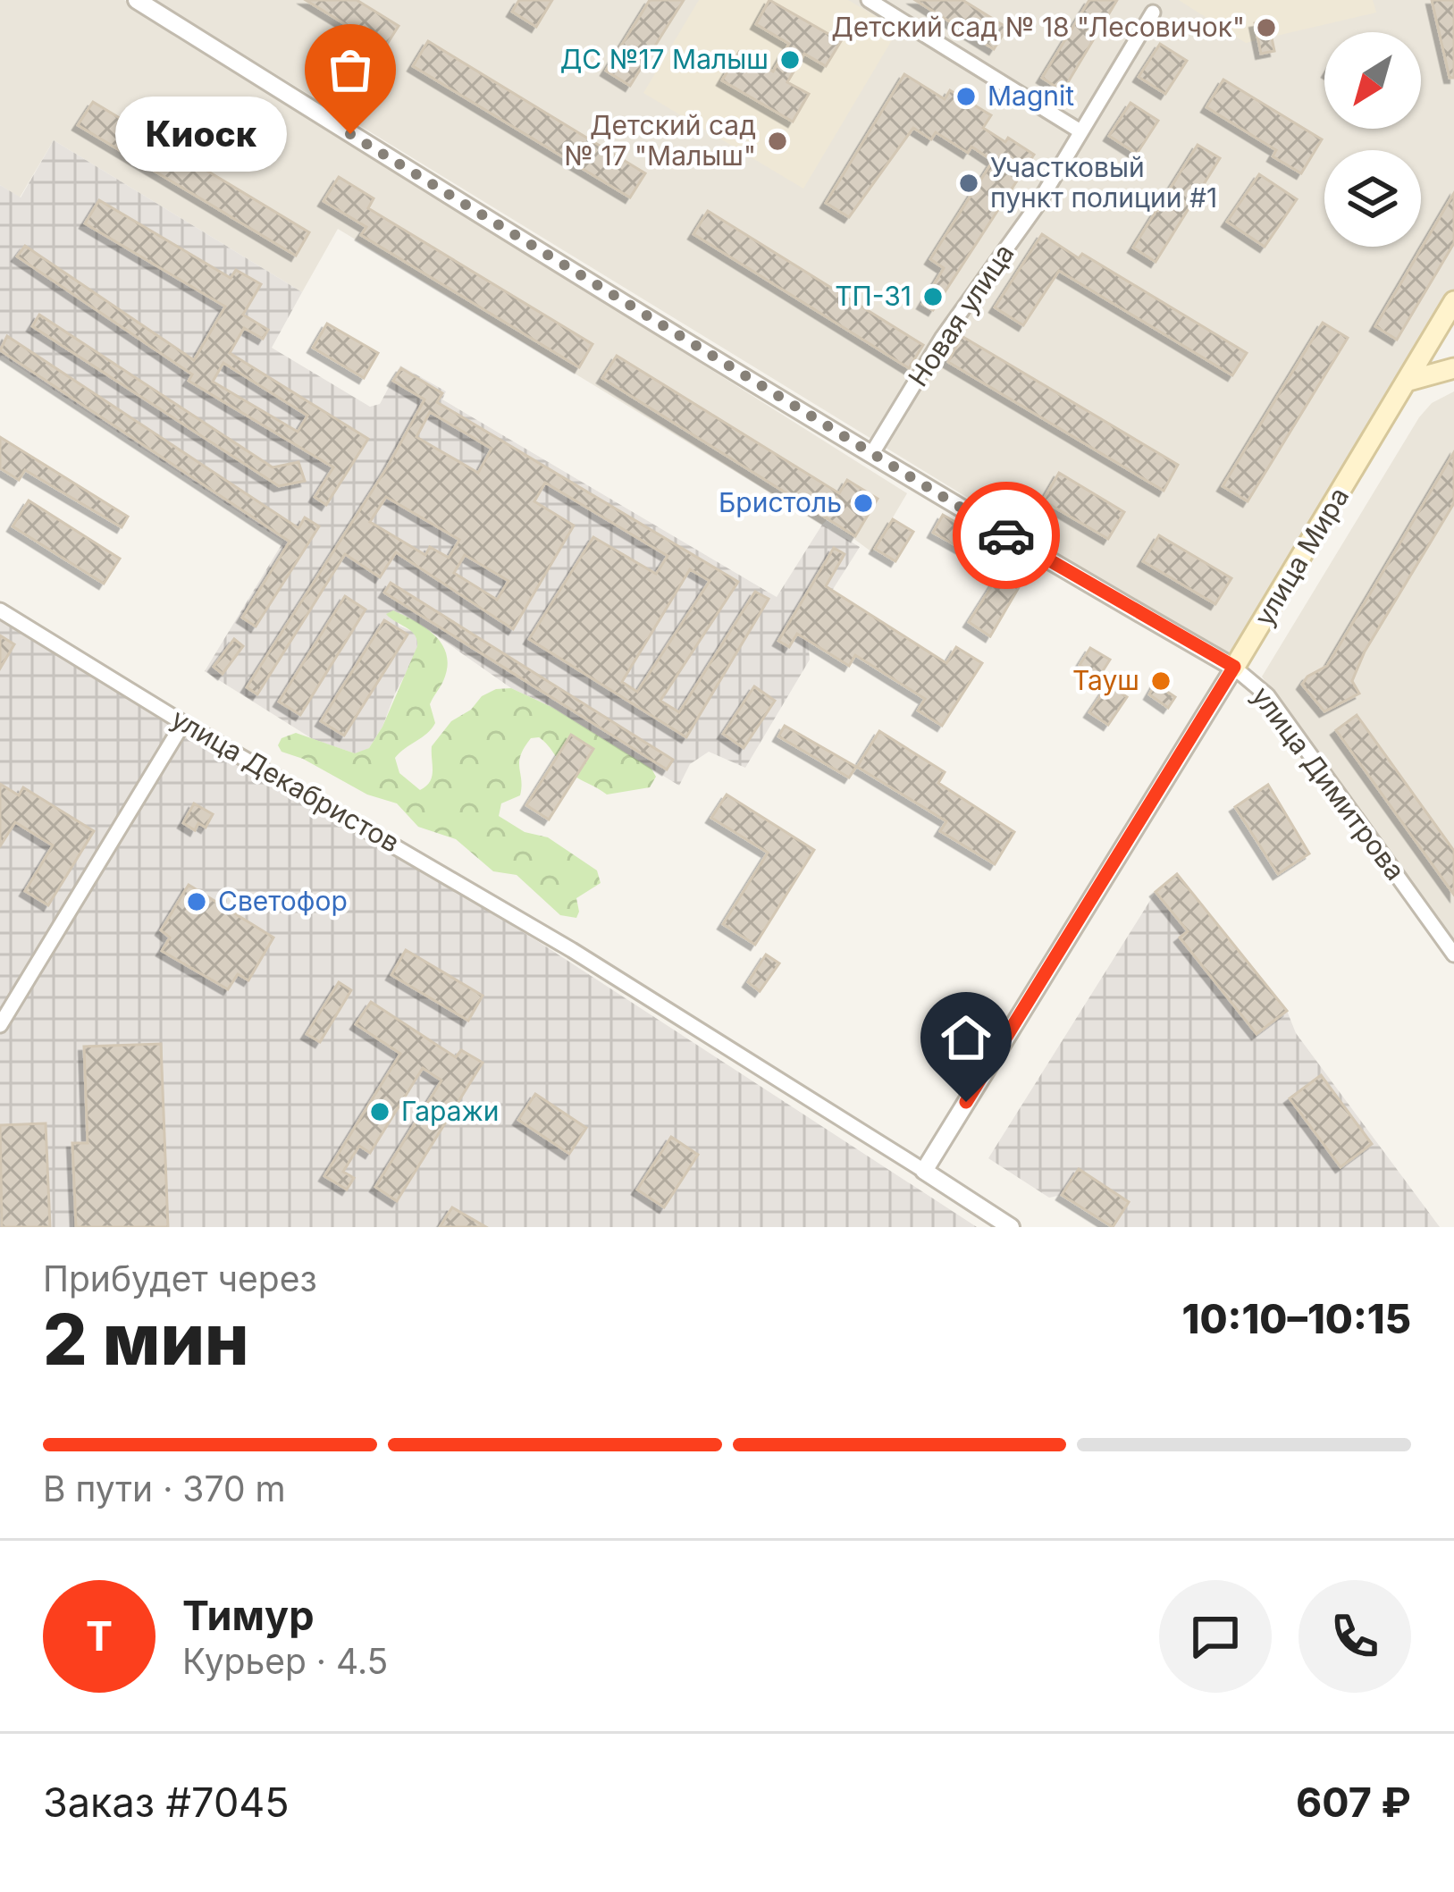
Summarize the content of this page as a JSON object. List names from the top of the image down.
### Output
{
  "streets": {
    "main road": ["улица Мира"],
    "street": ["Новая улица", "улица Декабристов", "улица Димитрова"]
  },
  "crossings": [
    ["Новая улица", "улица Димитрова"],
    ["улица Мира", "улица Декабристов"],
    ["улица Мира", "улица Димитрова"]
  ],
  "places": [
    "Детский сад № 18 \"Лесовичок\"",
    "ДС №17 Малыш",
    "Magnit",
    "Киоск",
    "Детский сад № 17 \"Малыш\"",
    "Участковый пункт полиции #1",
    "ТП-31",
    "Бристоль",
    "Тауш",
    "Светофор",
    "Гаражи"
  ],
  "north": "bottom left",
  "page": {
    "bubble": "Киоск",
    "heading": ["2 мин", "Прибудет через", "10:10–10:15"],
    "panel": [
      "Тимур",
      "Курьер · 4.5",
      "Заказ #7045",
      "607 ₽"
    ],
    "bar": "В пути · 370 m",
    "round": "Т"
  }
}
